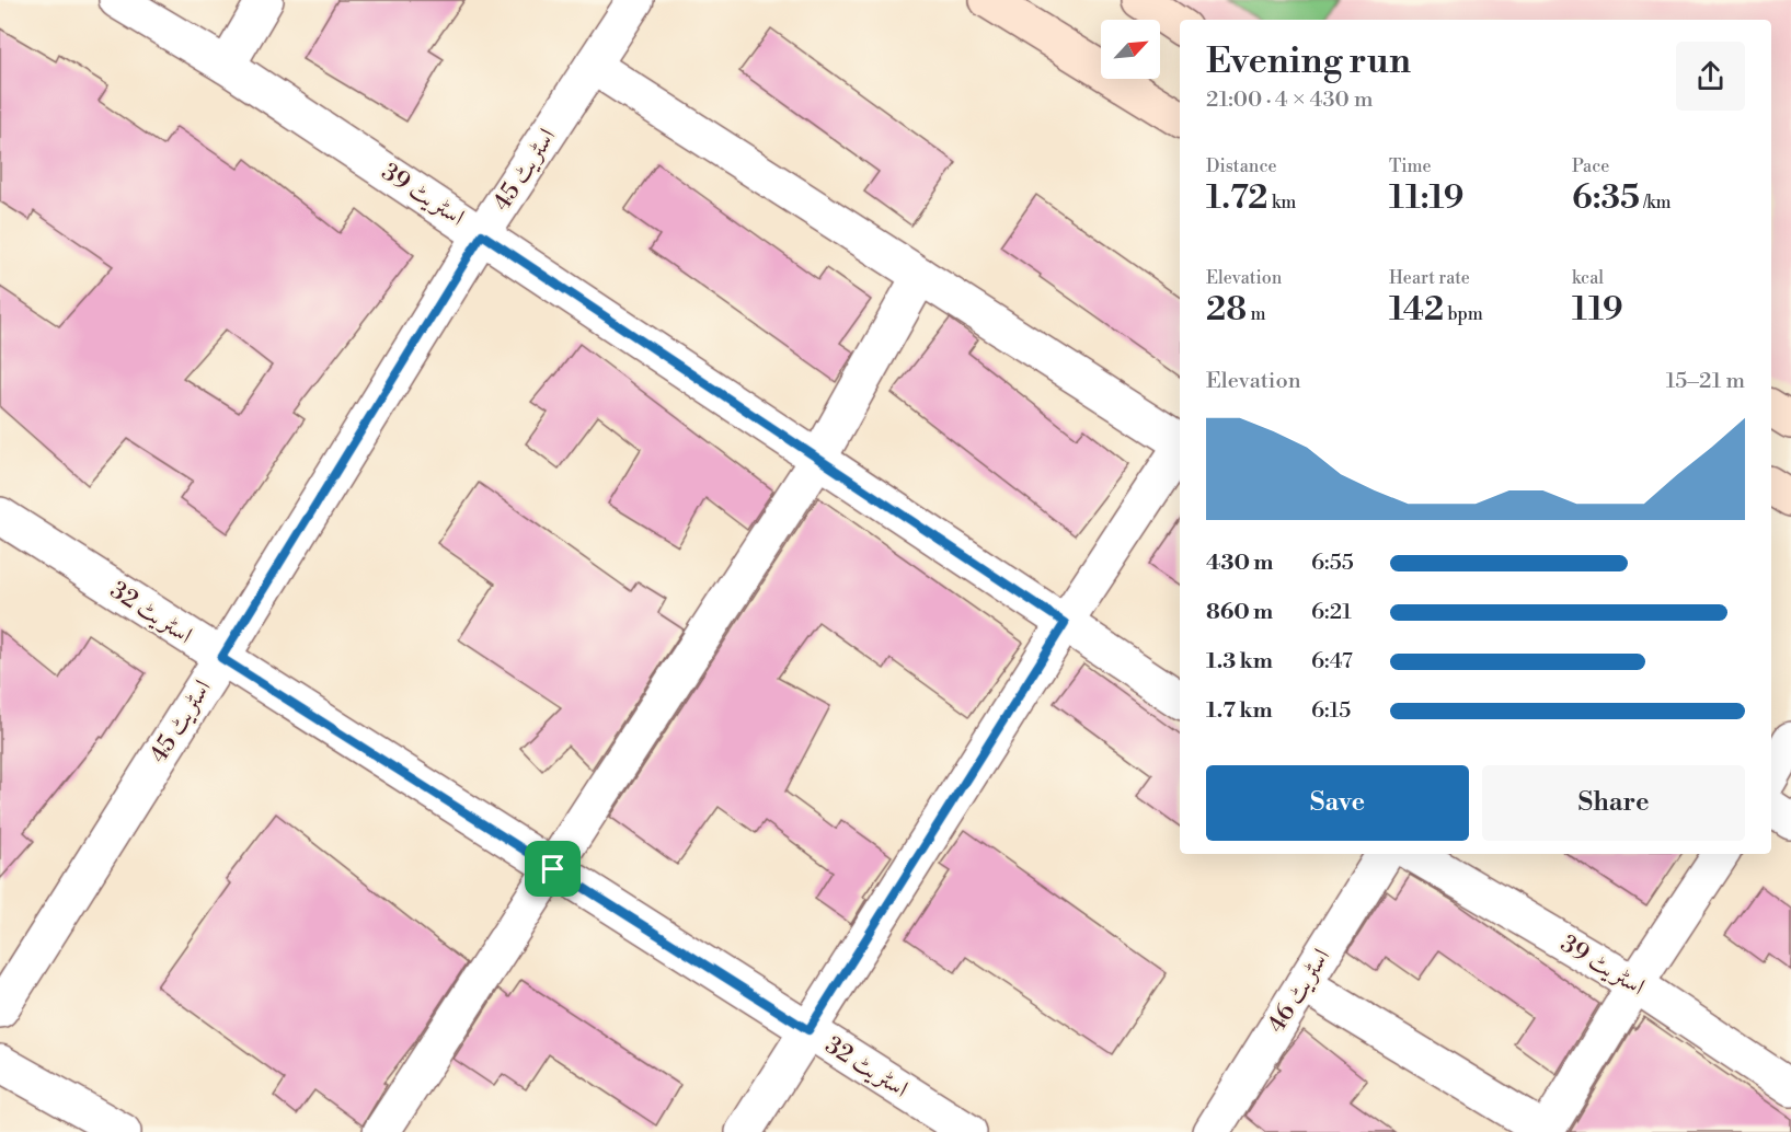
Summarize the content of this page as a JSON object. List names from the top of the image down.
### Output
{
  "streets": {
    "street": [
      "اسٹریٹ 45",
      "اسٹریٹ 39",
      "اسٹریٹ 32",
      "اسٹریٹ 46"
    ]
  },
  "crossings": [
    ["اسٹریٹ 45", "اسٹریٹ 39"],
    ["اسٹریٹ 45", "اسٹریٹ 32"]
  ],
  "north": "top right",
  "page": {
    "heading": ["Evening run", "21:00 · 4 × 430 m"],
    "stats": [
      ["Distance", "1.72 km"],
      ["Time", "11:19"],
      ["Pace", "6:35 /km"],
      ["Elevation", "28 m"],
      ["Heart rate", "142 bpm"],
      ["kcal", "119"]
    ],
    "chart": ["Elevation", "15–21 m"],
    "list": [
      {
        "name": "430 m",
        "note": "6:55"
      },
      {
        "name": "860 m",
        "note": "6:21"
      },
      {
        "name": "1.3 km",
        "note": "6:47"
      },
      {
        "name": "1.7 km",
        "note": "6:15"
      }
    ],
    "buttons": ["Save", "Share"]
  }
}
